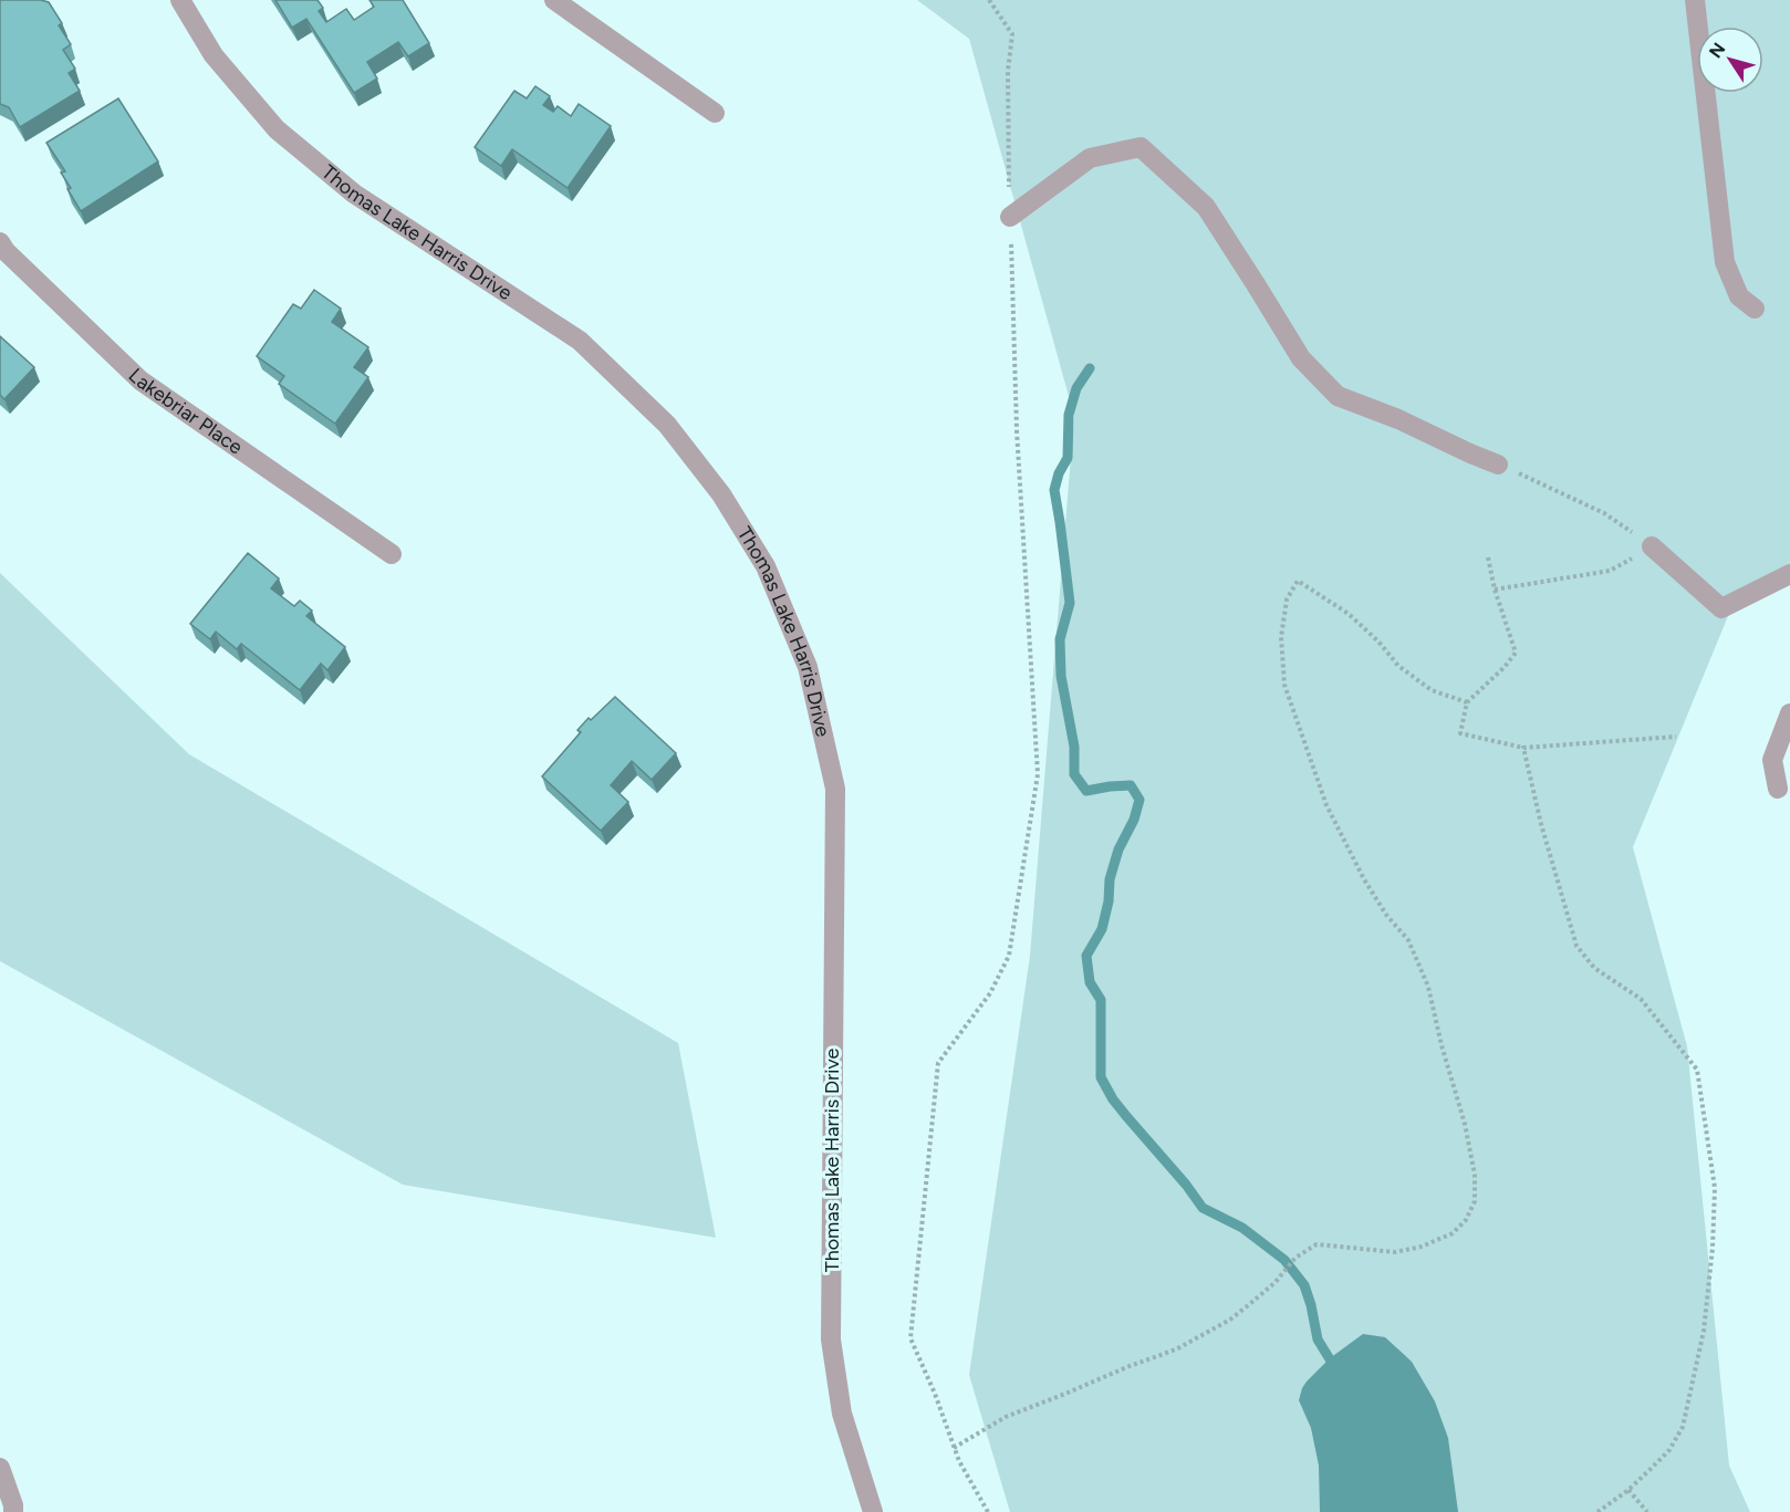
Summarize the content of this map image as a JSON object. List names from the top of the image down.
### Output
{
  "streets": {
    "street": ["Thomas Lake Harris Drive", "Lakebriar Place"]
  },
  "north": "top left"
}
